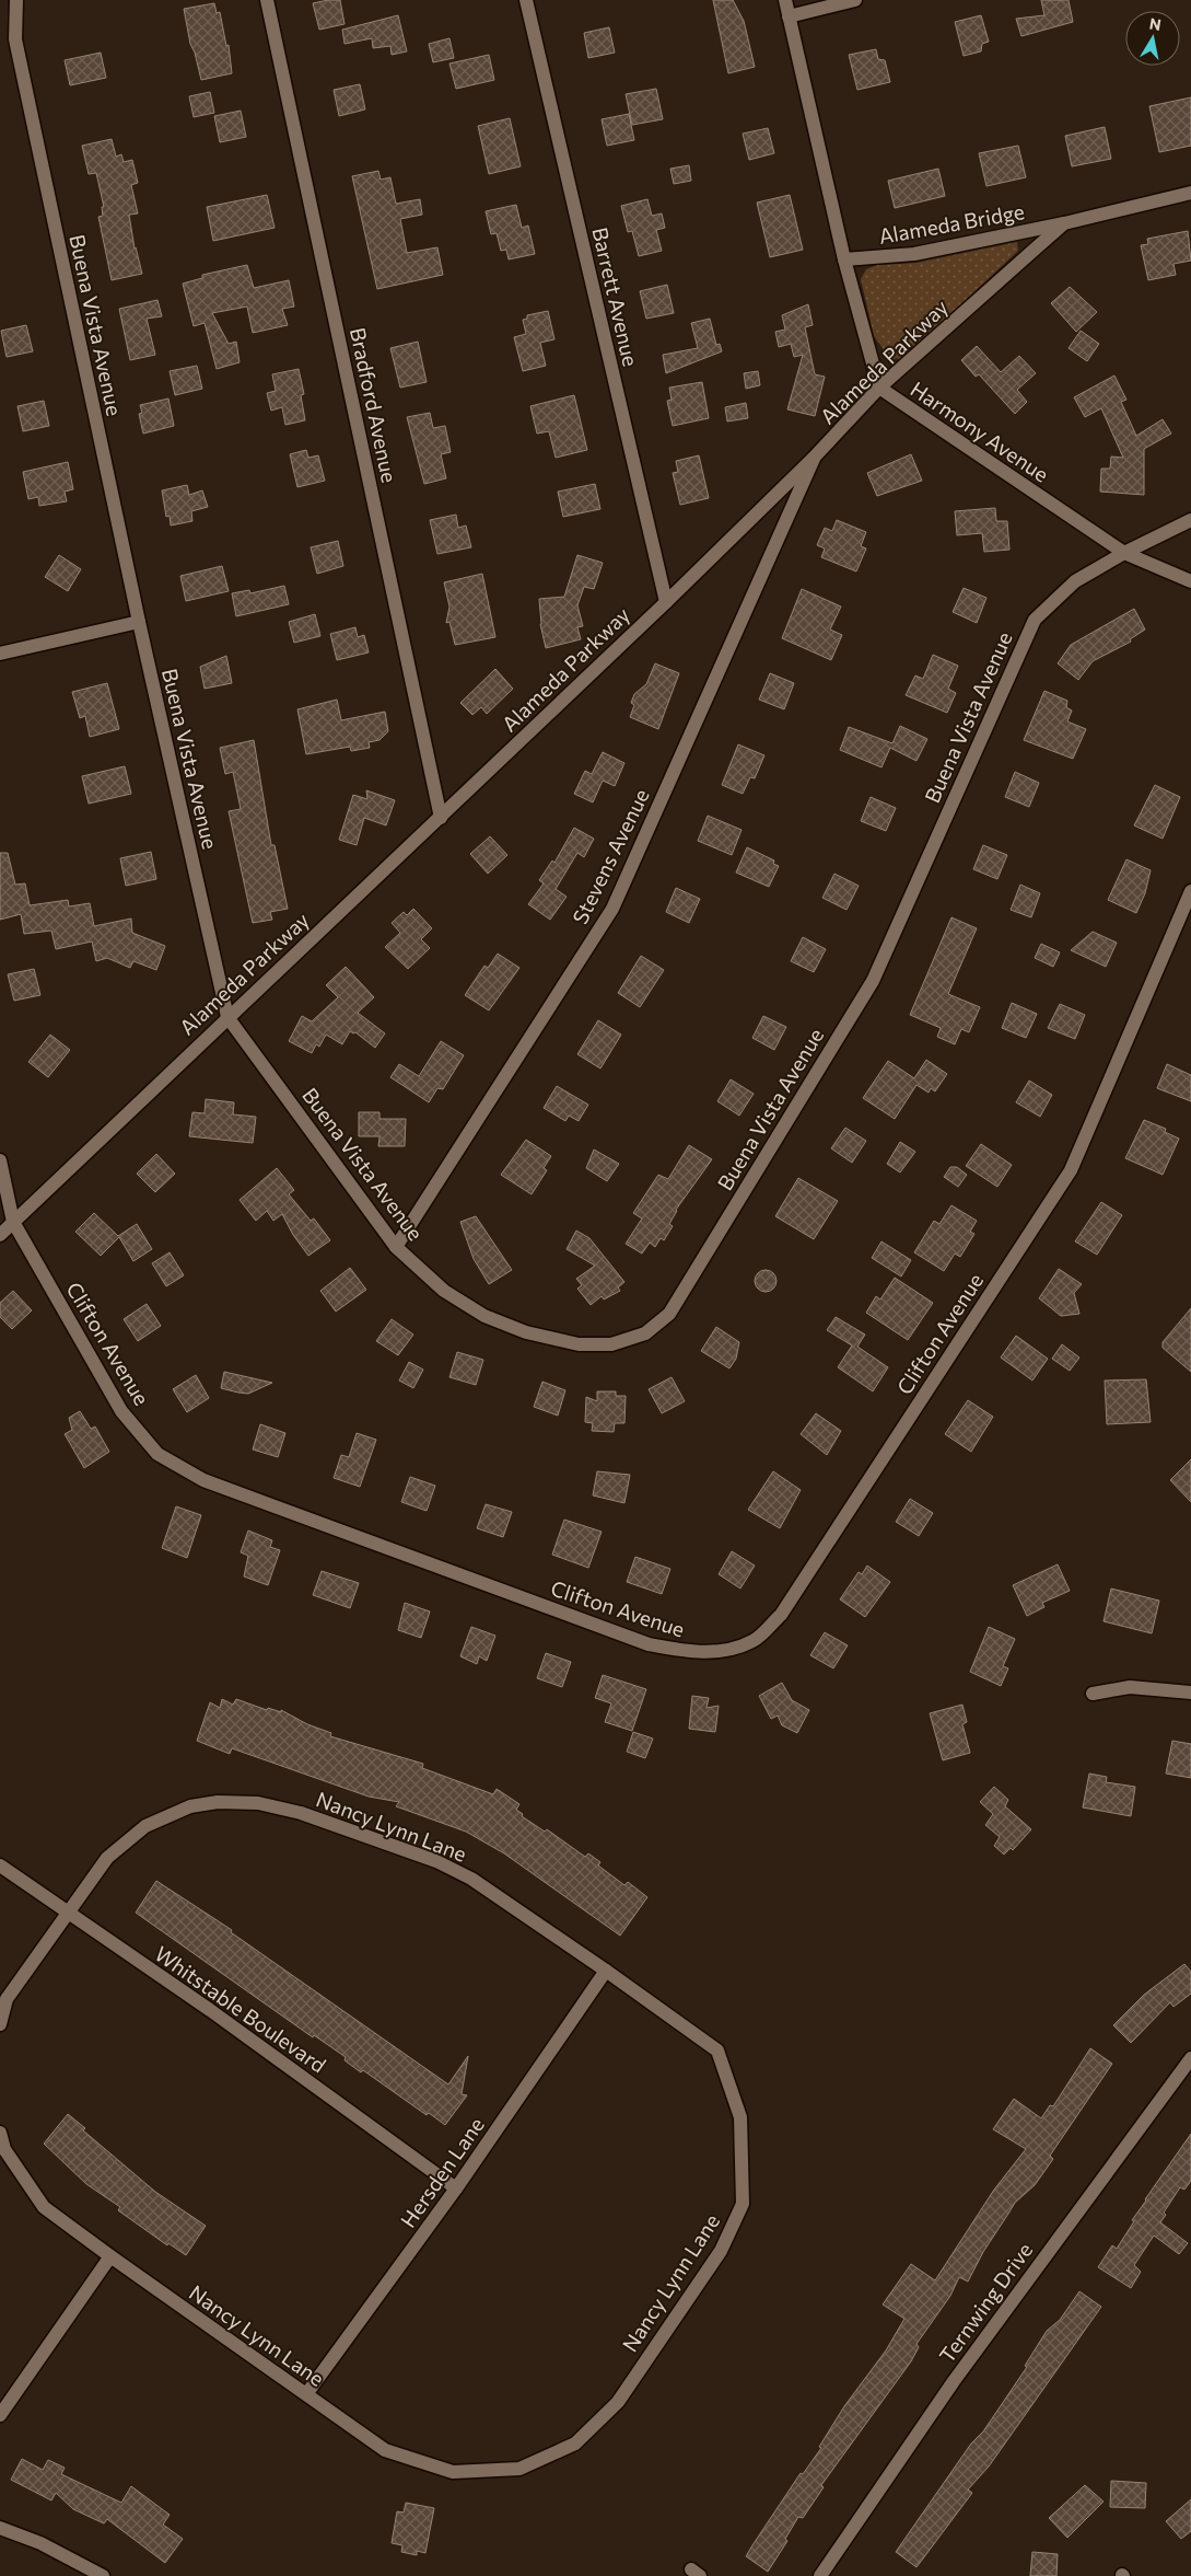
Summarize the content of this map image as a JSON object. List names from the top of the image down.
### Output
{
  "streets": {
    "street": [
      "Alameda Bridge",
      "Barrett Avenue",
      "Buena Vista Avenue",
      "Alameda Parkway",
      "Bradford Avenue",
      "Harmony Avenue",
      "Stevens Avenue",
      "Clifton Avenue",
      "Nancy Lynn Lane",
      "Whitstable Boulevard",
      "Hersden Lane",
      "Ternwing Drive"
    ]
  },
  "crossings": [
    ["Alameda Bridge", "Alameda Parkway"],
    ["Alameda Bridge", "Harmony Avenue"],
    ["Barrett Avenue", "Alameda Parkway"],
    ["Buena Vista Avenue", "Alameda Parkway"],
    ["Buena Vista Avenue", "Harmony Avenue"],
    ["Buena Vista Avenue", "Stevens Avenue"],
    ["Alameda Parkway", "Bradford Avenue"],
    ["Alameda Parkway", "Harmony Avenue"],
    ["Alameda Parkway", "Stevens Avenue"],
    ["Alameda Parkway", "Clifton Avenue"],
    ["Nancy Lynn Lane", "Whitstable Boulevard"],
    ["Nancy Lynn Lane", "Hersden Lane"],
    ["Whitstable Boulevard", "Hersden Lane"]
  ],
  "north": "top"
}
